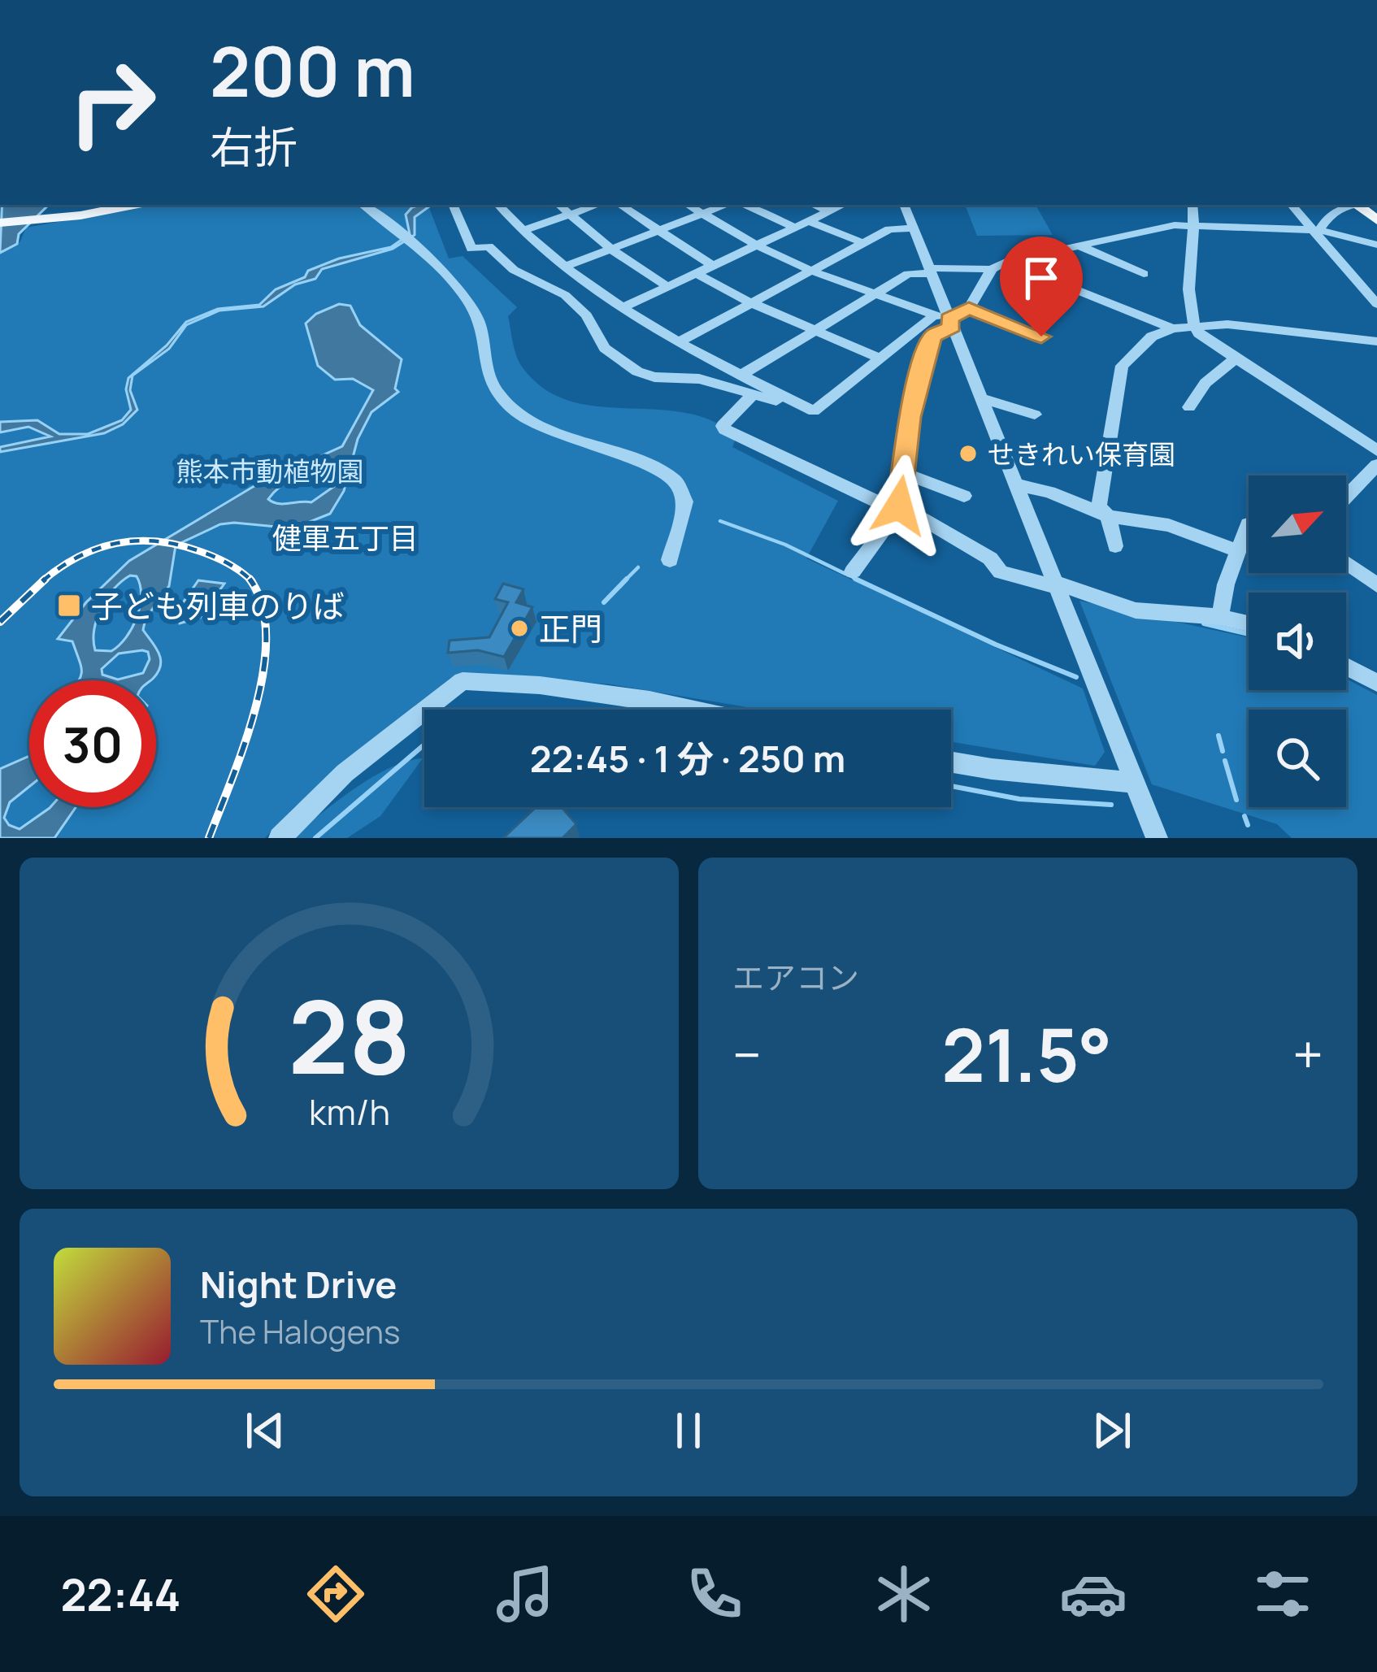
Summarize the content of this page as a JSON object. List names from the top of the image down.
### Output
{
  "districts": ["健軍五丁目"],
  "parks": ["熊本市動植物園"],
  "places": {
    "other": ["せきれい保育園", "正門"],
    "transit": ["子ども列車のりば"]
  },
  "north": "top right",
  "page": {
    "turn": ["200 m", "右折"],
    "limit": "30",
    "trip": "22:45 · 1 分 · 250 m",
    "tile": "エアコン",
    "heat": ["−", "21.5°", "+"],
    "song": ["Night Drive", "The Halogens"],
    "tabs": "22:44",
    "gauge": ["28", "km/h"]
  }
}
